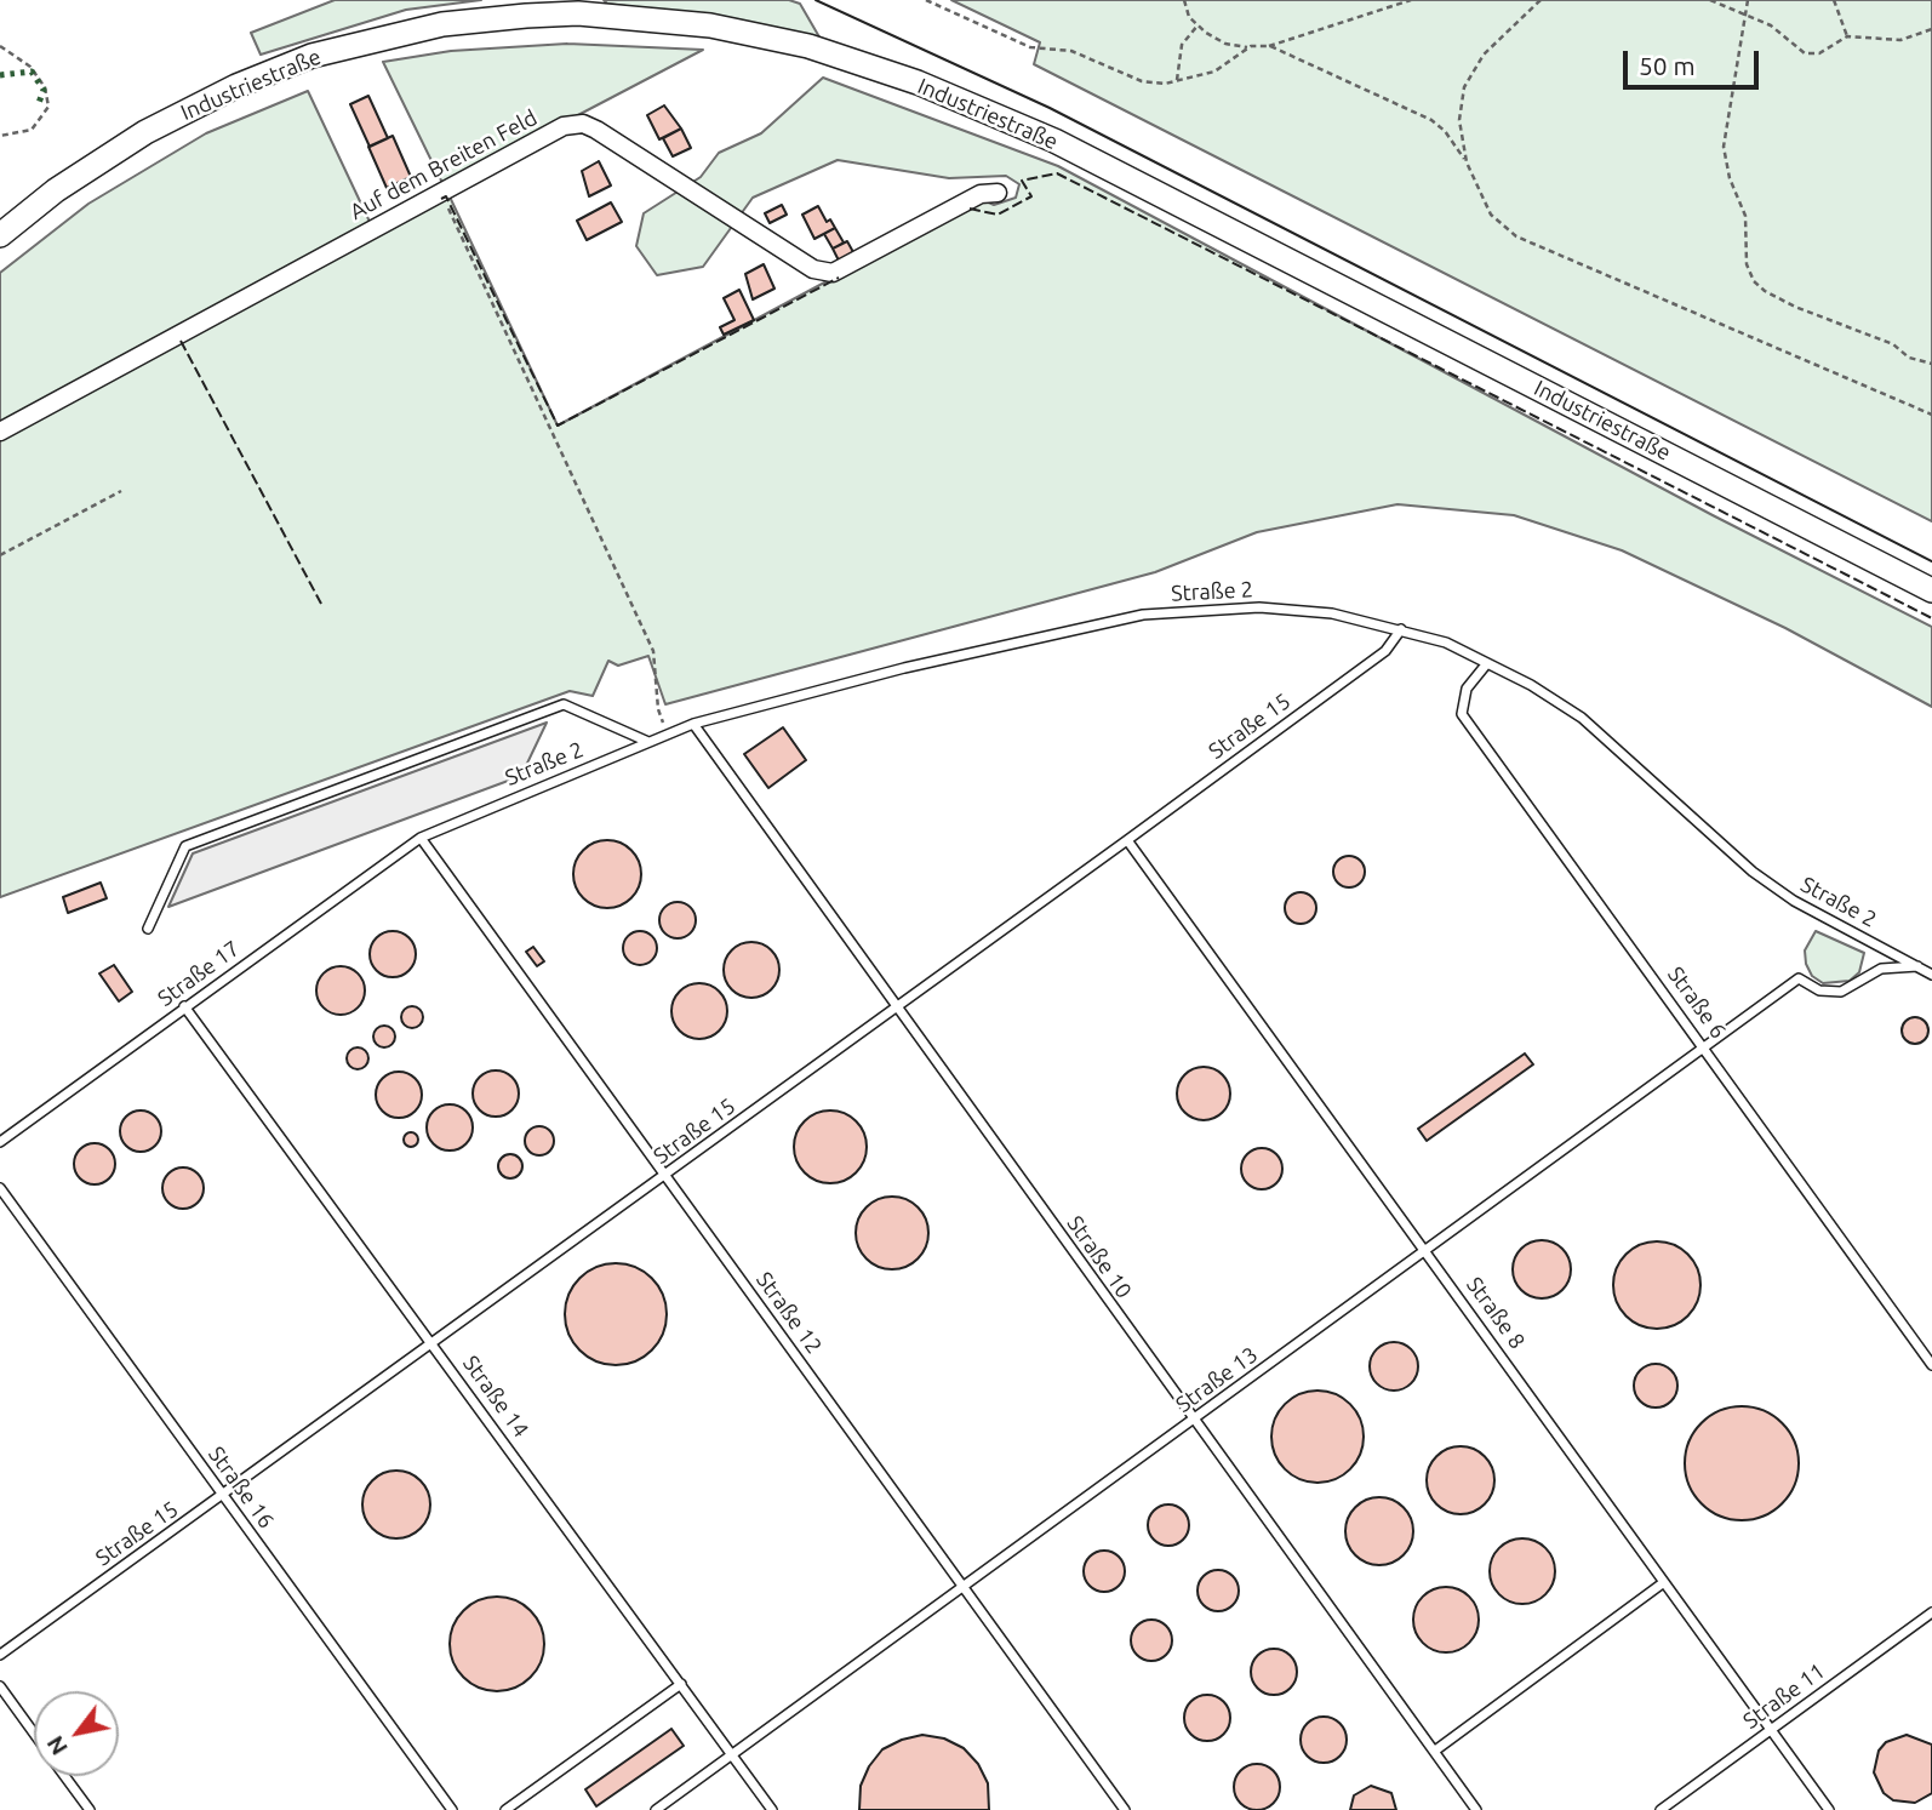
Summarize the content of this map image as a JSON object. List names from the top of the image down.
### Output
{
  "streets": {
    "main road": ["Industriestraße"],
    "street": ["Auf dem Breiten Feld"],
    "lane": [
      "Straße 2",
      "Straße 15",
      "Straße 17",
      "Straße 6",
      "Straße 10",
      "Straße 12",
      "Straße 8",
      "Straße 13",
      "Straße 14",
      "Straße 16",
      "Straße 11"
    ]
  },
  "crossings": [
    ["Straße 2", "Straße 15"],
    ["Straße 2", "Straße 17"],
    ["Straße 2", "Straße 6"],
    ["Straße 2", "Straße 10"],
    ["Straße 2", "Straße 12"],
    ["Straße 2", "Straße 13"],
    ["Straße 15", "Straße 10"],
    ["Straße 15", "Straße 12"],
    ["Straße 15", "Straße 8"],
    ["Straße 15", "Straße 14"],
    ["Straße 15", "Straße 16"],
    ["Straße 17", "Straße 12"],
    ["Straße 17", "Straße 14"],
    ["Straße 6", "Straße 13"],
    ["Straße 10", "Straße 13"],
    ["Straße 12", "Straße 13"],
    ["Straße 8", "Straße 13"],
    ["Straße 8", "Straße 11"],
    ["Straße 13", "Straße 14"]
  ],
  "scale_bar": "50 m",
  "north": "bottom left"
}
